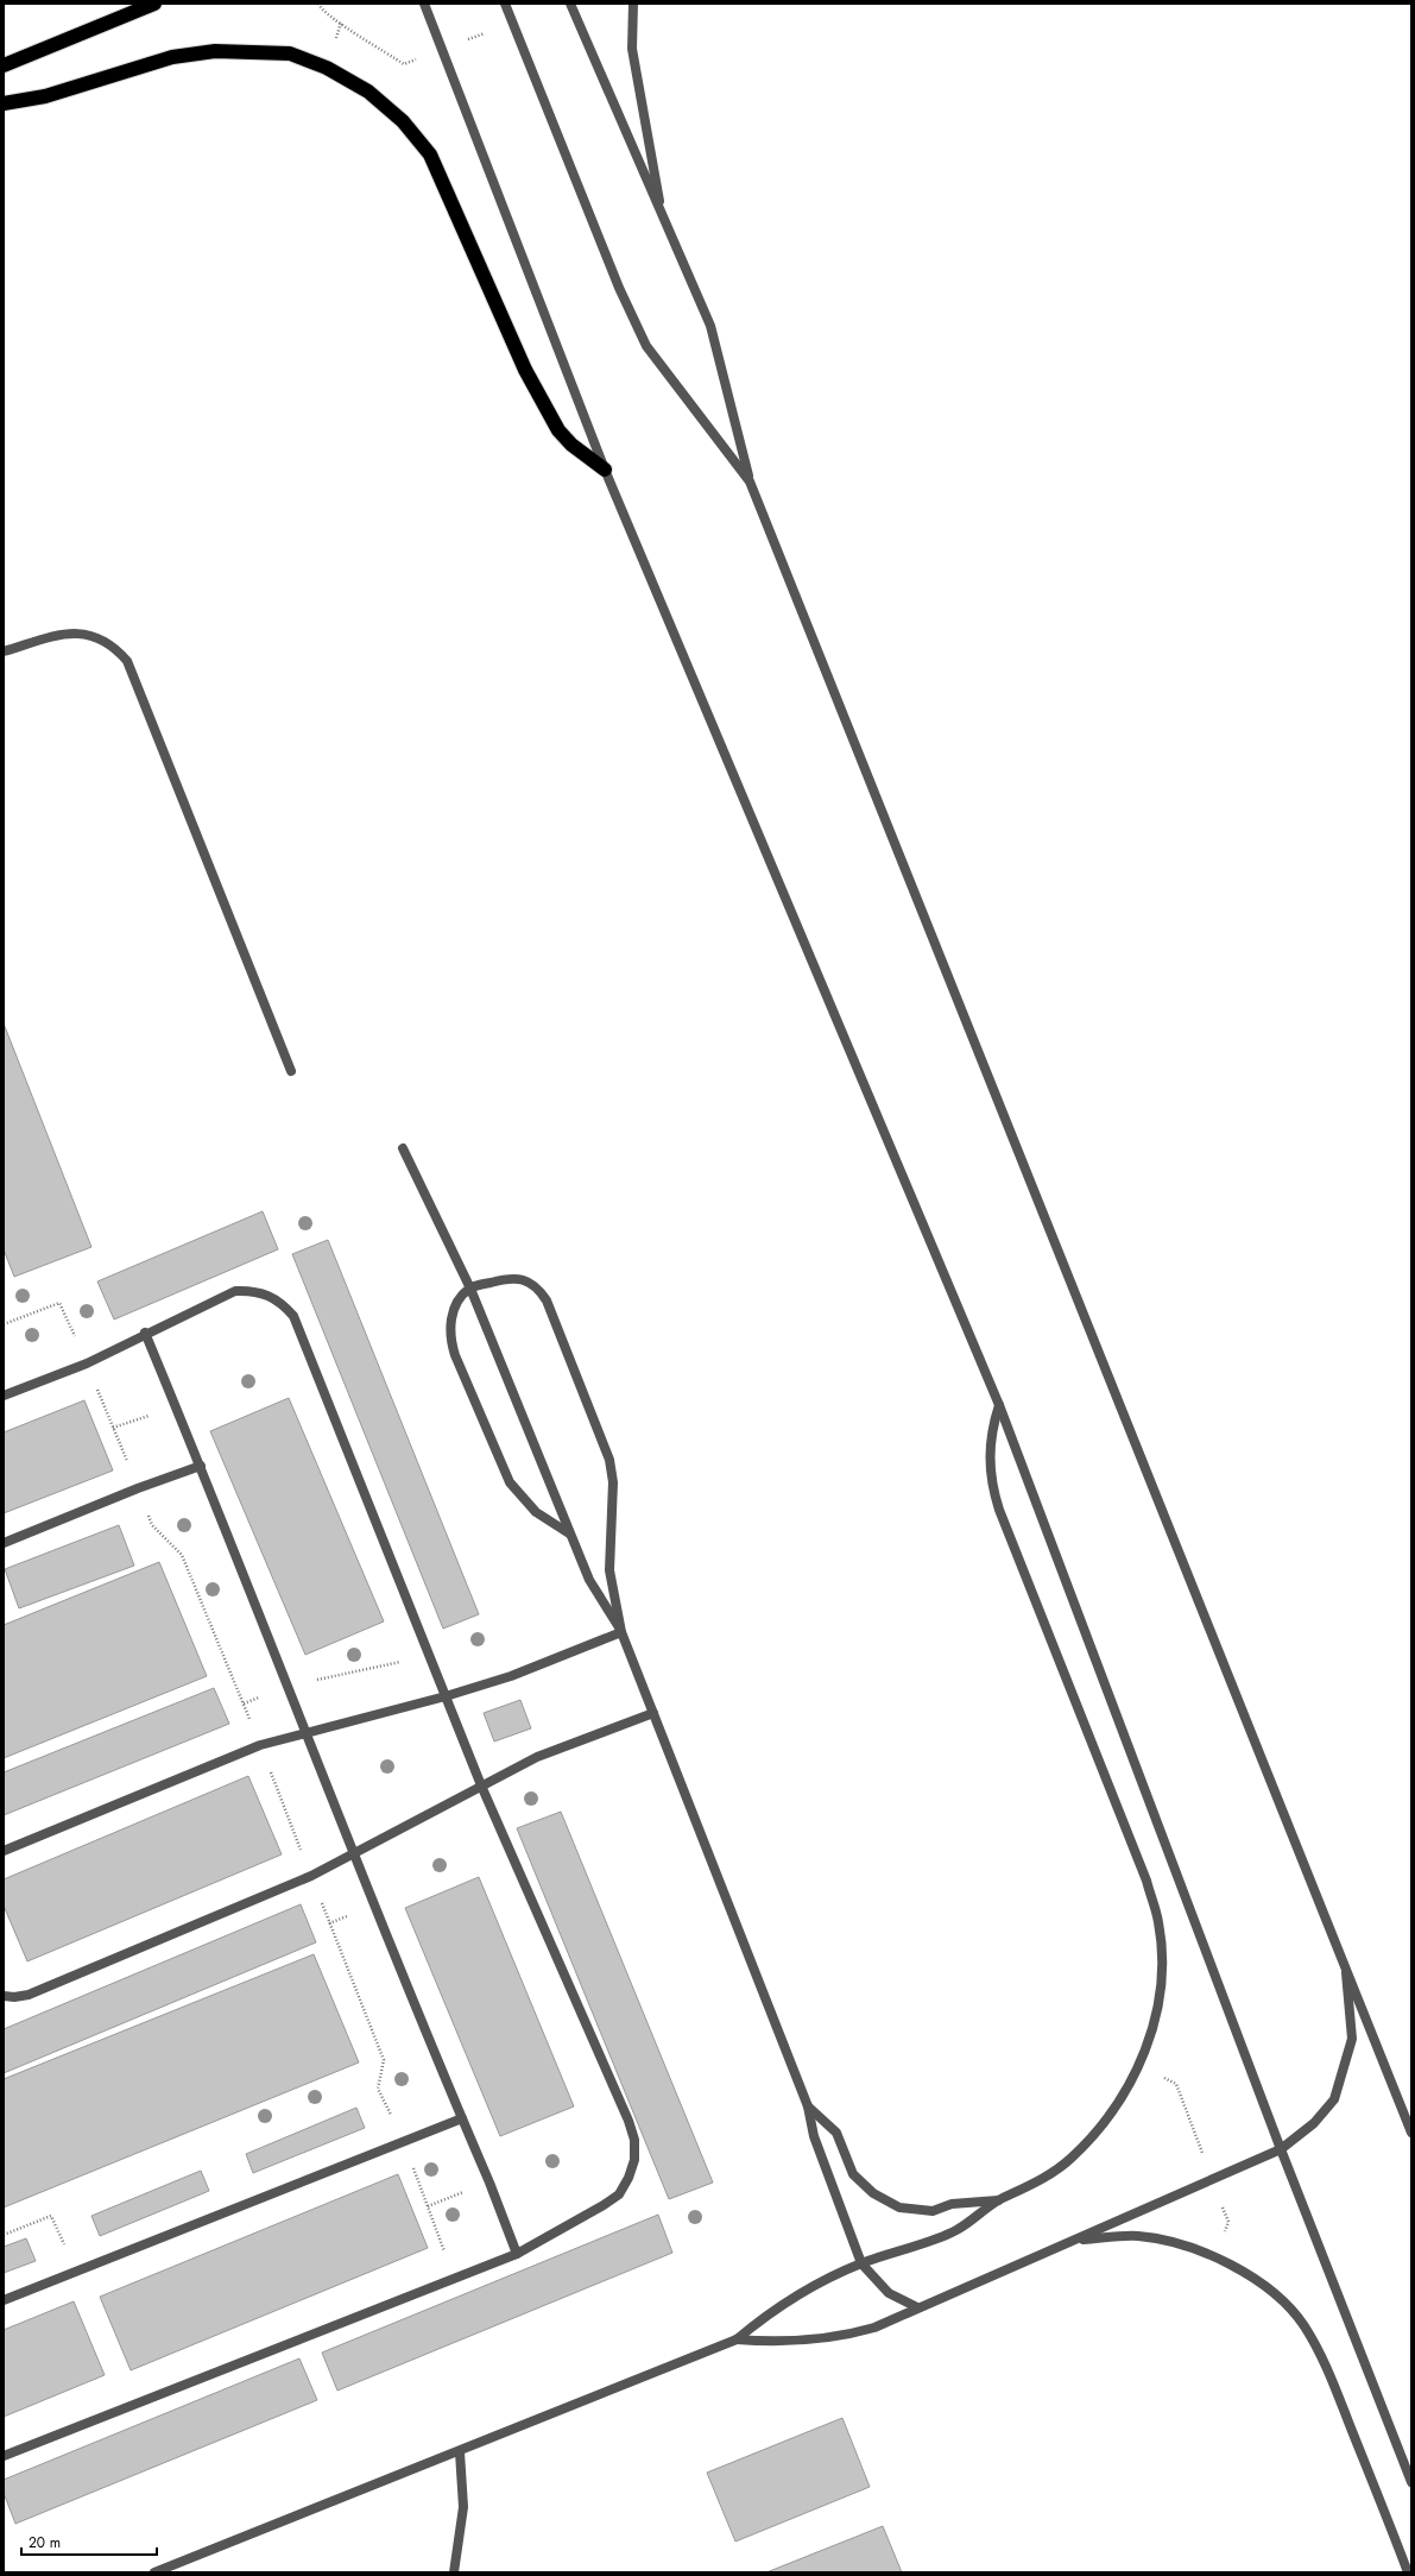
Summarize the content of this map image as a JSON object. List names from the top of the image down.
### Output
{
  "scale_bar": "20 m"
}
